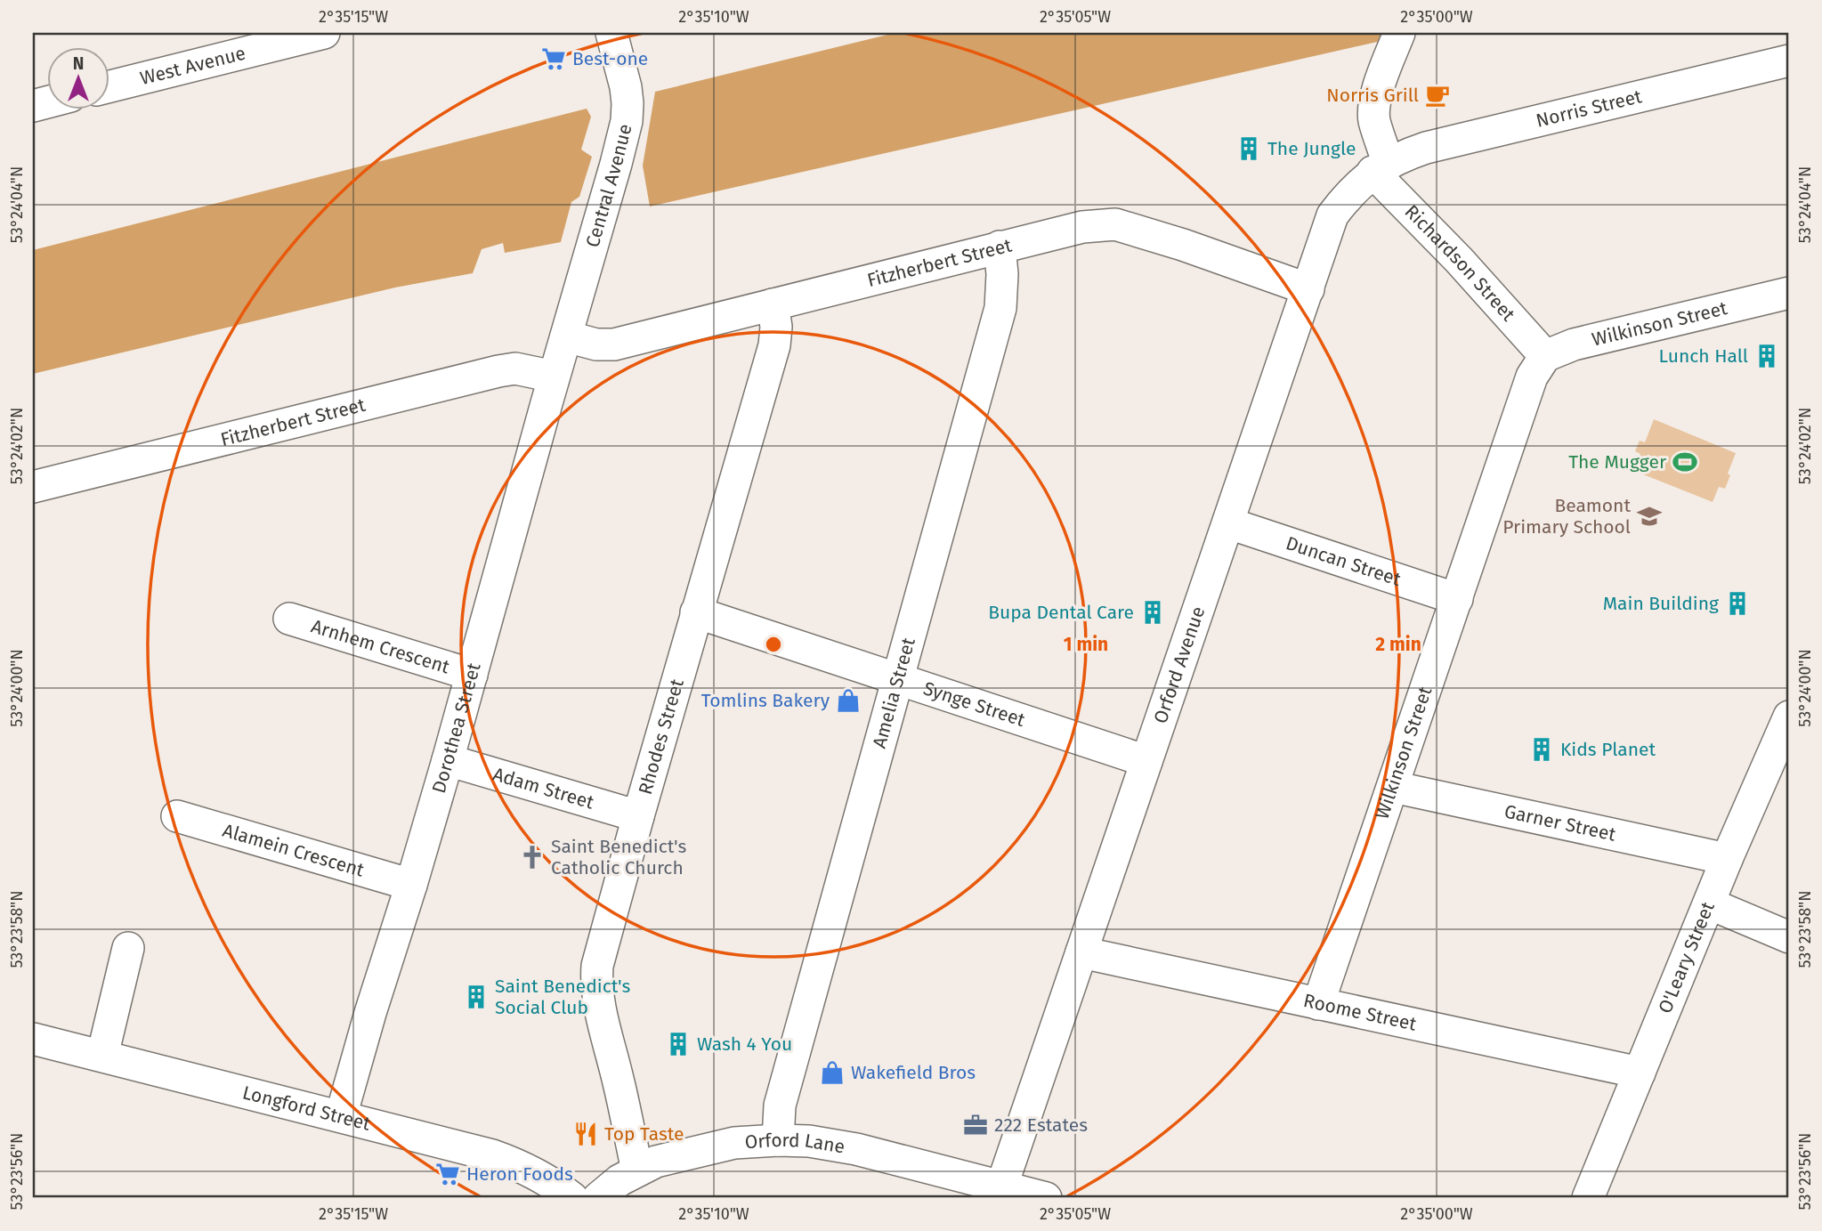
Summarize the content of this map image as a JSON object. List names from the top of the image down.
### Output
{
  "streets": {
    "street": [
      "West Avenue",
      "Norris Street",
      "Central Avenue",
      "Fitzherbert Street",
      "Richardson Street",
      "Wilkinson Street",
      "Duncan Street",
      "Arnhem Crescent",
      "Orford Avenue",
      "Amelia Street",
      "Synge Street",
      "Dorothea Street",
      "Rhodes Street",
      "Adam Street",
      "Garner Street",
      "Alamein Crescent",
      "O'Leary Street",
      "Roome Street",
      "Longford Street",
      "Orford Lane"
    ]
  },
  "crossings": [
    ["Norris Street", "Richardson Street"],
    ["Norris Street", "Orford Avenue"],
    ["Central Avenue", "Fitzherbert Street"],
    ["Central Avenue", "Dorothea Street"],
    ["Fitzherbert Street", "Orford Avenue"],
    ["Fitzherbert Street", "Amelia Street"],
    ["Fitzherbert Street", "Dorothea Street"],
    ["Fitzherbert Street", "Rhodes Street"],
    ["Richardson Street", "Wilkinson Street"],
    ["Richardson Street", "Orford Avenue"],
    ["Wilkinson Street", "Duncan Street"],
    ["Wilkinson Street", "Garner Street"],
    ["Wilkinson Street", "Roome Street"],
    ["Duncan Street", "Orford Avenue"],
    ["Arnhem Crescent", "Dorothea Street"],
    ["Orford Avenue", "Synge Street"],
    ["Orford Avenue", "Roome Street"],
    ["Orford Avenue", "Orford Lane"],
    ["Amelia Street", "Synge Street"],
    ["Amelia Street", "Orford Lane"],
    ["Synge Street", "Rhodes Street"],
    ["Dorothea Street", "Adam Street"],
    ["Dorothea Street", "Alamein Crescent"],
    ["Dorothea Street", "Longford Street"],
    ["Rhodes Street", "Adam Street"],
    ["Rhodes Street", "Orford Lane"],
    ["Garner Street", "O'Leary Street"],
    ["O'Leary Street", "Roome Street"]
  ],
  "places": {
    "supermarket": ["Best-one", "Heron Foods"],
    "cafe": ["Norris Grill"],
    "building": [
      "The Jungle",
      "Lunch Hall",
      "Main Building",
      "Bupa Dental Care",
      "Kids Planet",
      "Saint Benedict's Social Club",
      "Wash 4 You"
    ],
    "sports": ["The Mugger"],
    "school or university": ["Beamont Primary School"],
    "shop": ["Tomlins Bakery", "Wakefield Bros"],
    "church": ["Saint Benedict's Catholic Church"],
    "office": ["222 Estates"],
    "restaurant": ["Top Taste"]
  },
  "north": "top",
  "coordinates": [
    "2°35'15\"W",
    "2°35'10\"W",
    "2°35'05\"W",
    "2°35'00\"W",
    "53°24'04\"N",
    "53°24'02\"N",
    "53°24'00\"N",
    "53°23'58\"N",
    "53°23'56\"N"
  ],
  "rings": ["1 min", "2 min"]
}
